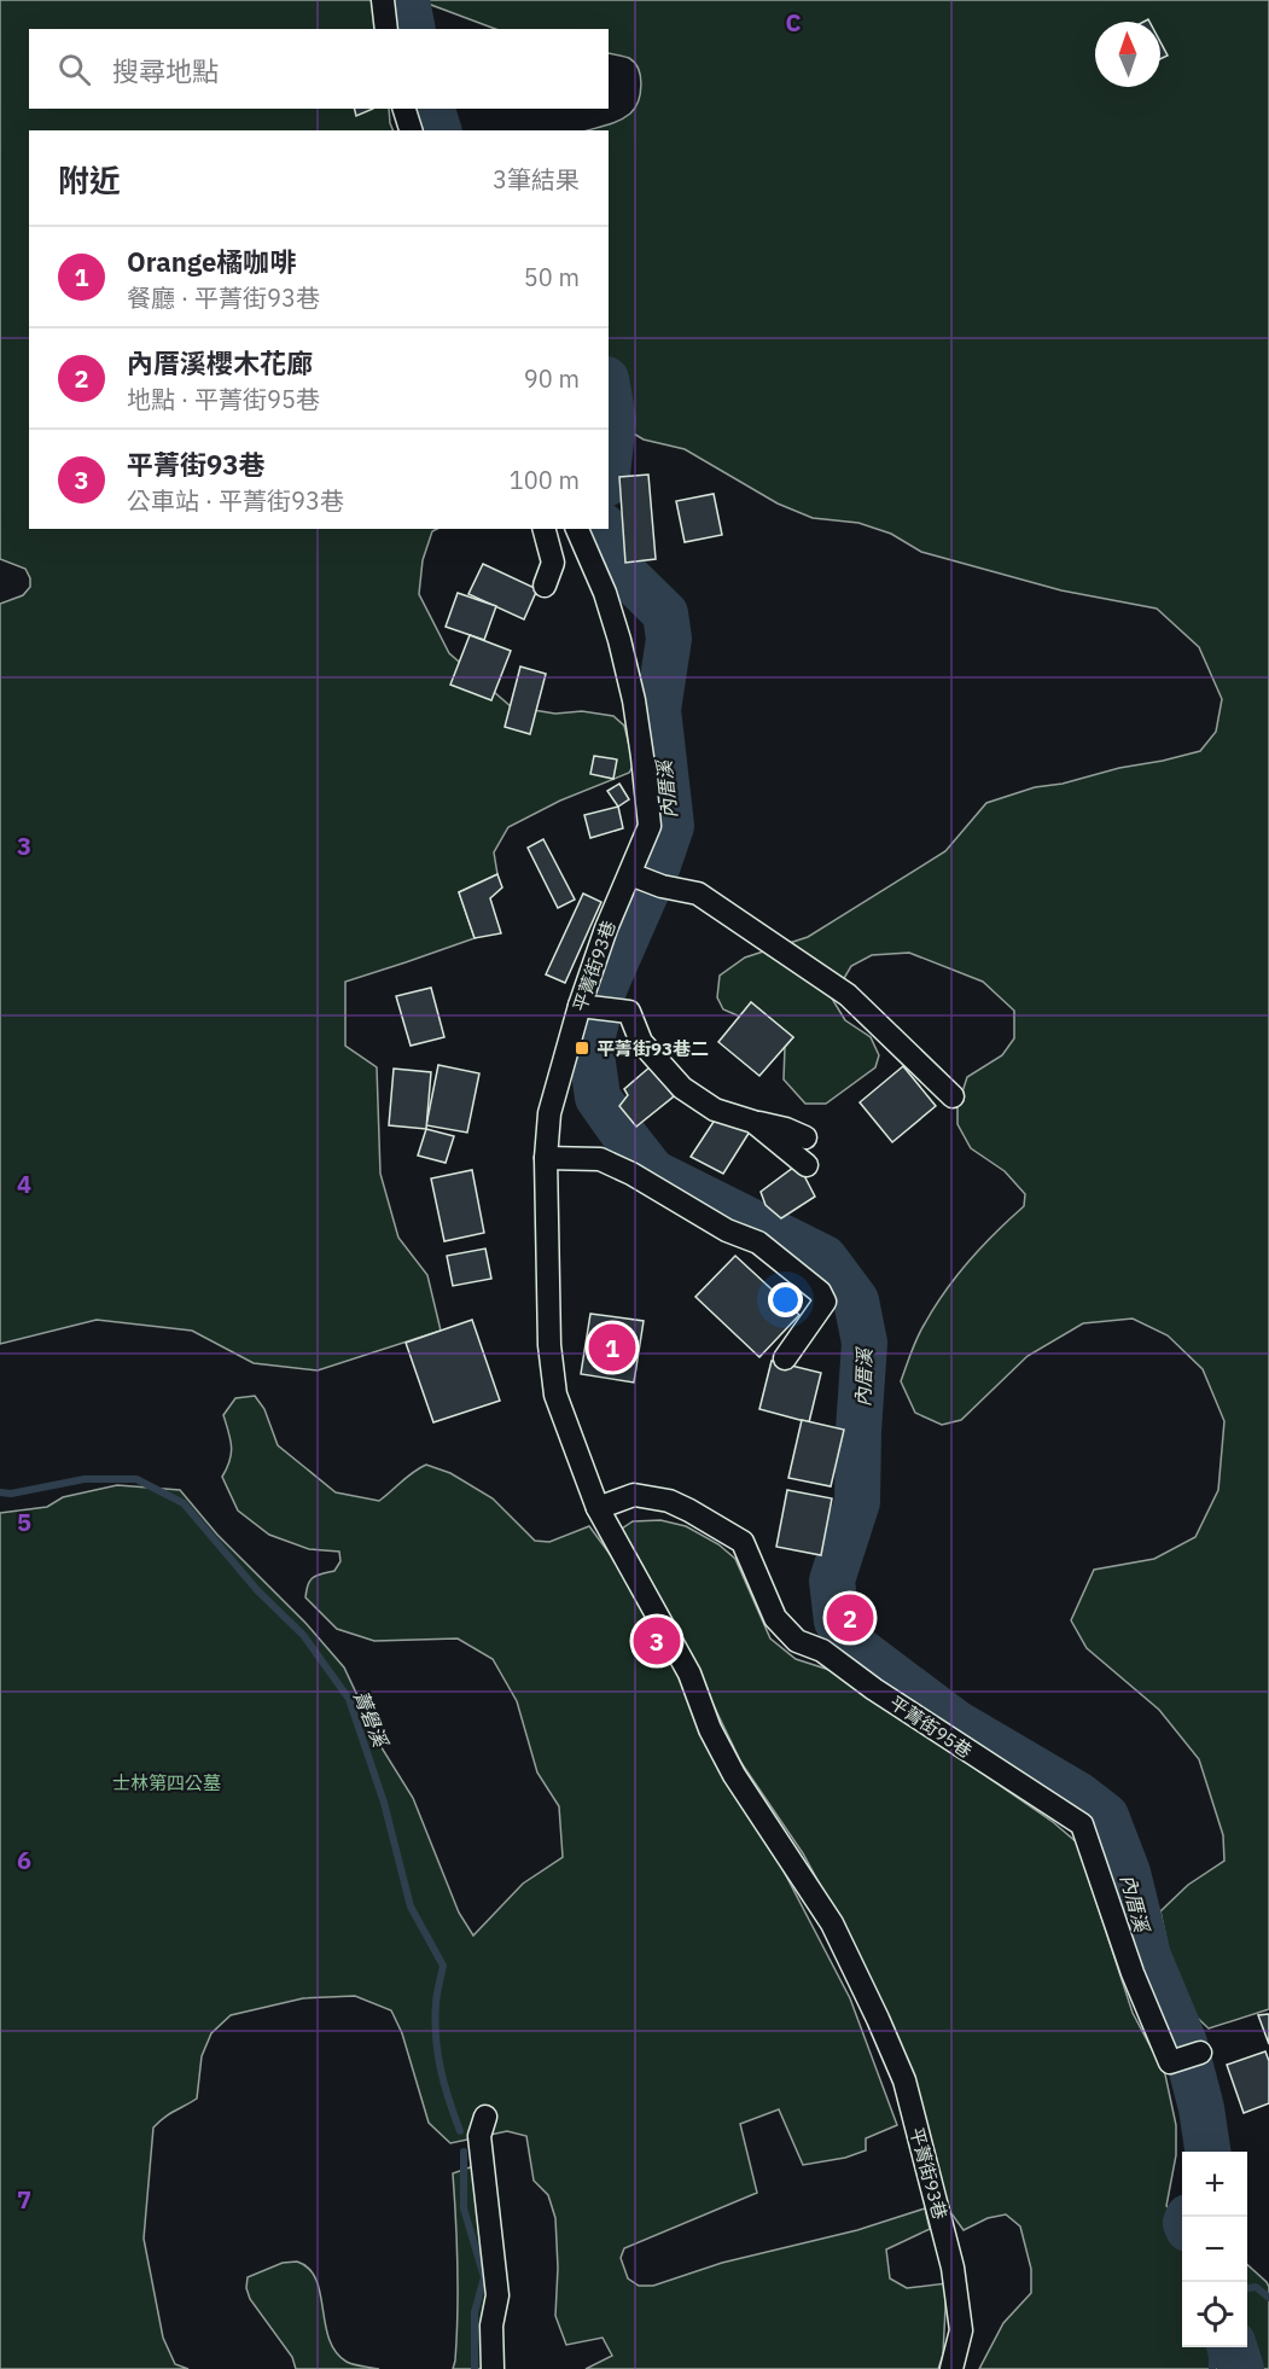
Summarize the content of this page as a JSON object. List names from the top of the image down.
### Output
{
  "streets": {
    "street": ["平菁街93巷", "平菁街95巷"]
  },
  "crossings": [
    ["平菁街93巷", "平菁街95巷"]
  ],
  "water": ["內厝溪", "菁礐溪"],
  "parks": ["士林第四公墓"],
  "places": {
    "transit": ["平菁街93巷二"]
  },
  "north": "top",
  "page": {
    "search": "搜尋地點",
    "heading": ["附近", "3筆結果"],
    "list": [
      {
        "mark": "1",
        "name": "Orange橘咖啡",
        "note": "餐廳 · 平菁街93巷",
        "value": "50 m"
      },
      {
        "mark": "2",
        "name": "內厝溪櫻木花廊",
        "note": "地點 · 平菁街95巷",
        "value": "90 m"
      },
      {
        "mark": "3",
        "name": "平菁街93巷",
        "note": "公車站 · 平菁街93巷",
        "value": "100 m"
      }
    ],
    "pins": ["1", "2", "3"],
    "map_buttons": ["+", "−"]
  },
  "grid": {
    "columns": ["C"],
    "rows": [
      "3",
      "4",
      "5",
      "6",
      "7"
    ]
  }
}
